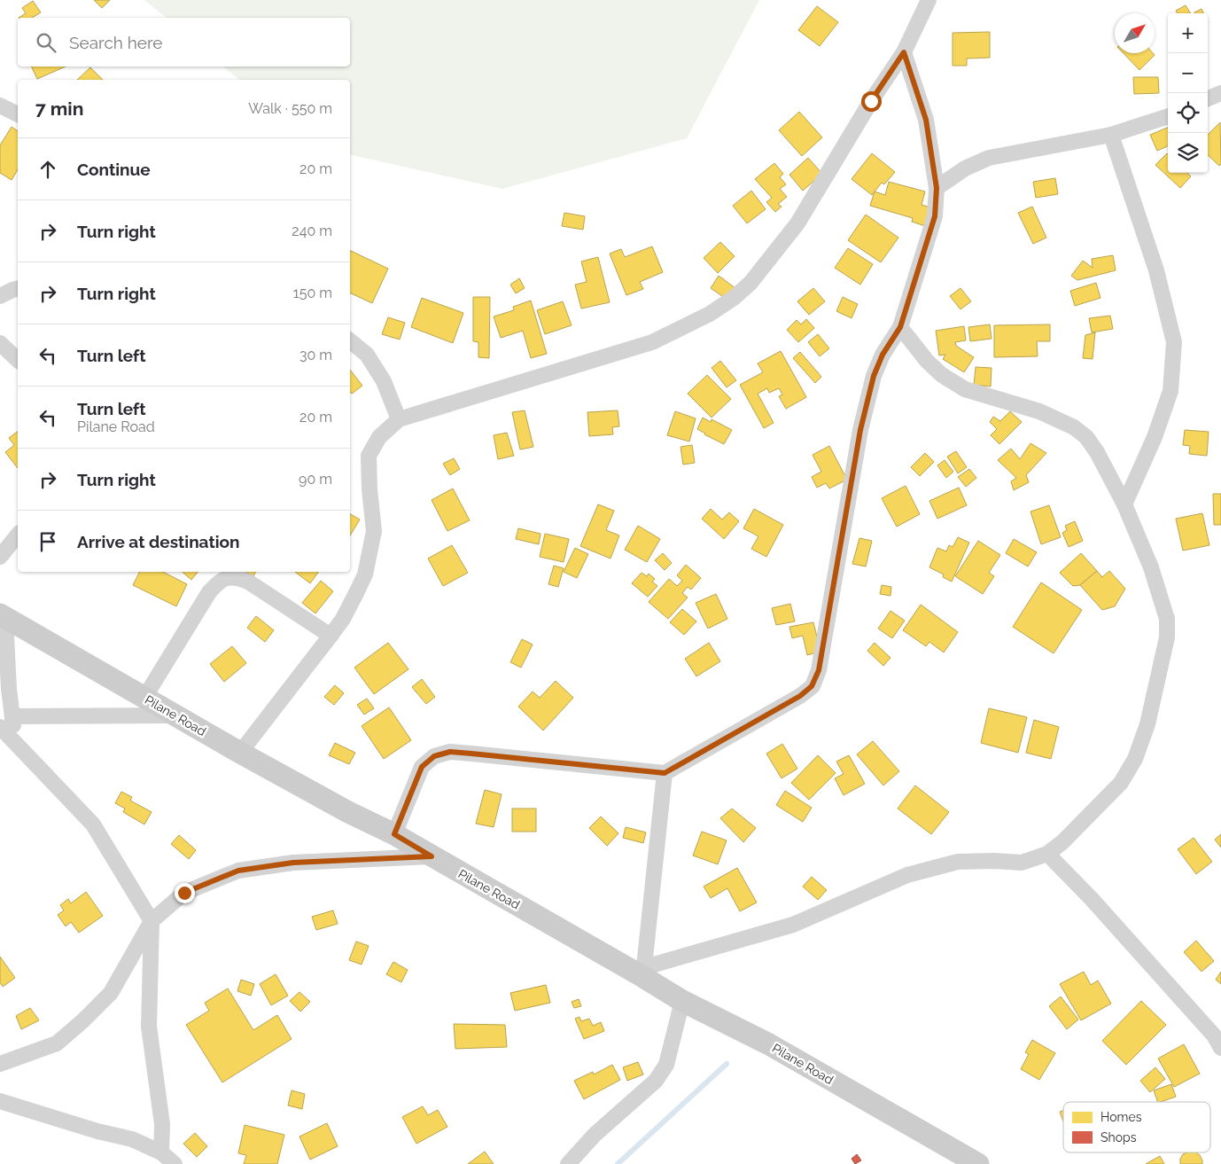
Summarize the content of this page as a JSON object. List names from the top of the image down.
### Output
{
  "streets": {
    "main road": ["Pilane Road"]
  },
  "legend": ["Homes", "Shops"],
  "north": "top right",
  "page": {
    "map_buttons": ["+", "−"],
    "search": "Search here",
    "heading": ["7 min", "Walk · 550 m"],
    "list": [
      ["Continue", "20 m"],
      ["Turn right", "240 m"],
      ["Turn right", "150 m"],
      ["Turn left", "30 m"],
      ["Turn left", "Pilane Road", "20 m"],
      ["Turn right", "90 m"],
      "Arrive at destination"
    ]
  }
}
